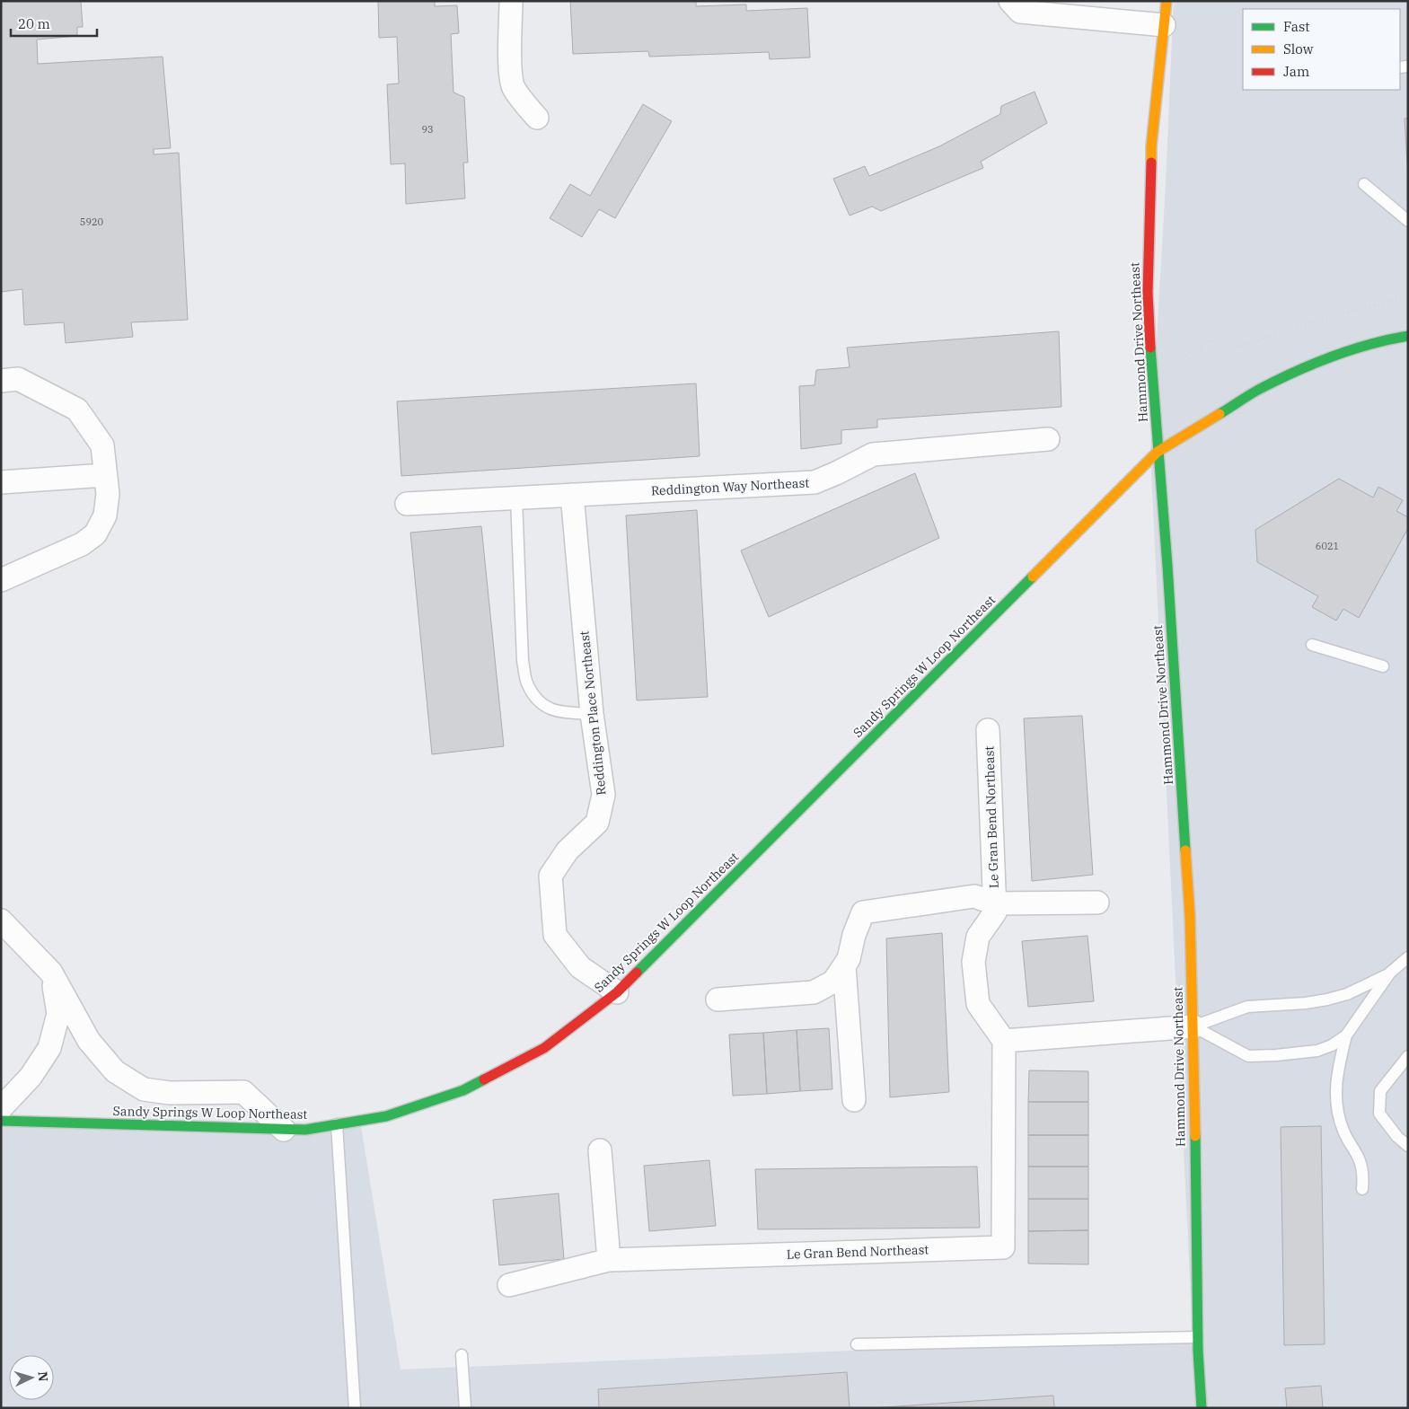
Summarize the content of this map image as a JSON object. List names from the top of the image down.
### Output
{
  "streets": {
    "street": [
      "Hammond Drive Northeast",
      "Reddington Way Northeast",
      "Sandy Springs W Loop Northeast",
      "Reddington Place Northeast",
      "Le Gran Bend Northeast"
    ]
  },
  "crossings": [
    ["Hammond Drive Northeast", "Sandy Springs W Loop Northeast"],
    ["Reddington Way Northeast", "Reddington Place Northeast"],
    ["Sandy Springs W Loop Northeast", "Reddington Place Northeast"]
  ],
  "house_numbers": ["93", "5920", "6021"],
  "legend": ["Fast", "Slow", "Jam"],
  "scale_bar": "20 m",
  "north": "right"
}
